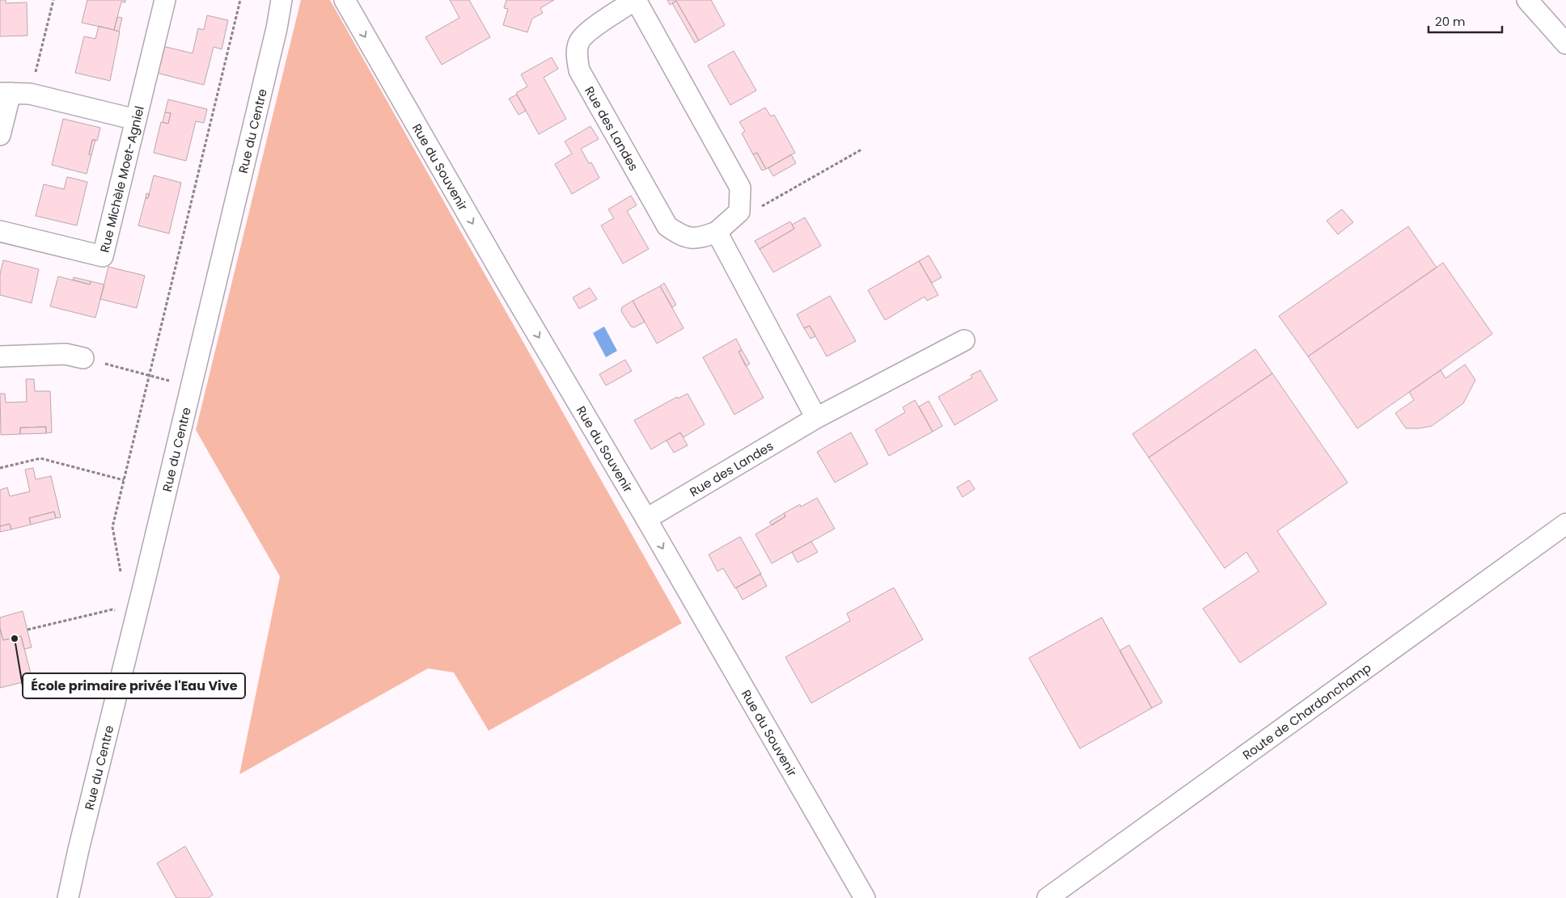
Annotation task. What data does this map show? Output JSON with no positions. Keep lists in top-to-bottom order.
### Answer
{
  "streets": {
    "street": [
      "Rue des Landes",
      "Rue du Centre",
      "Rue du Souvenir",
      "Rue Michèle Moet-Agniel",
      "Route de Chardonchamp"
    ]
  },
  "crossings": [
    ["Rue des Landes", "Rue du Souvenir"]
  ],
  "one_way": ["Rue du Souvenir"],
  "places": ["École primaire privée l'Eau Vive"],
  "scale_bar": "20 m"
}
